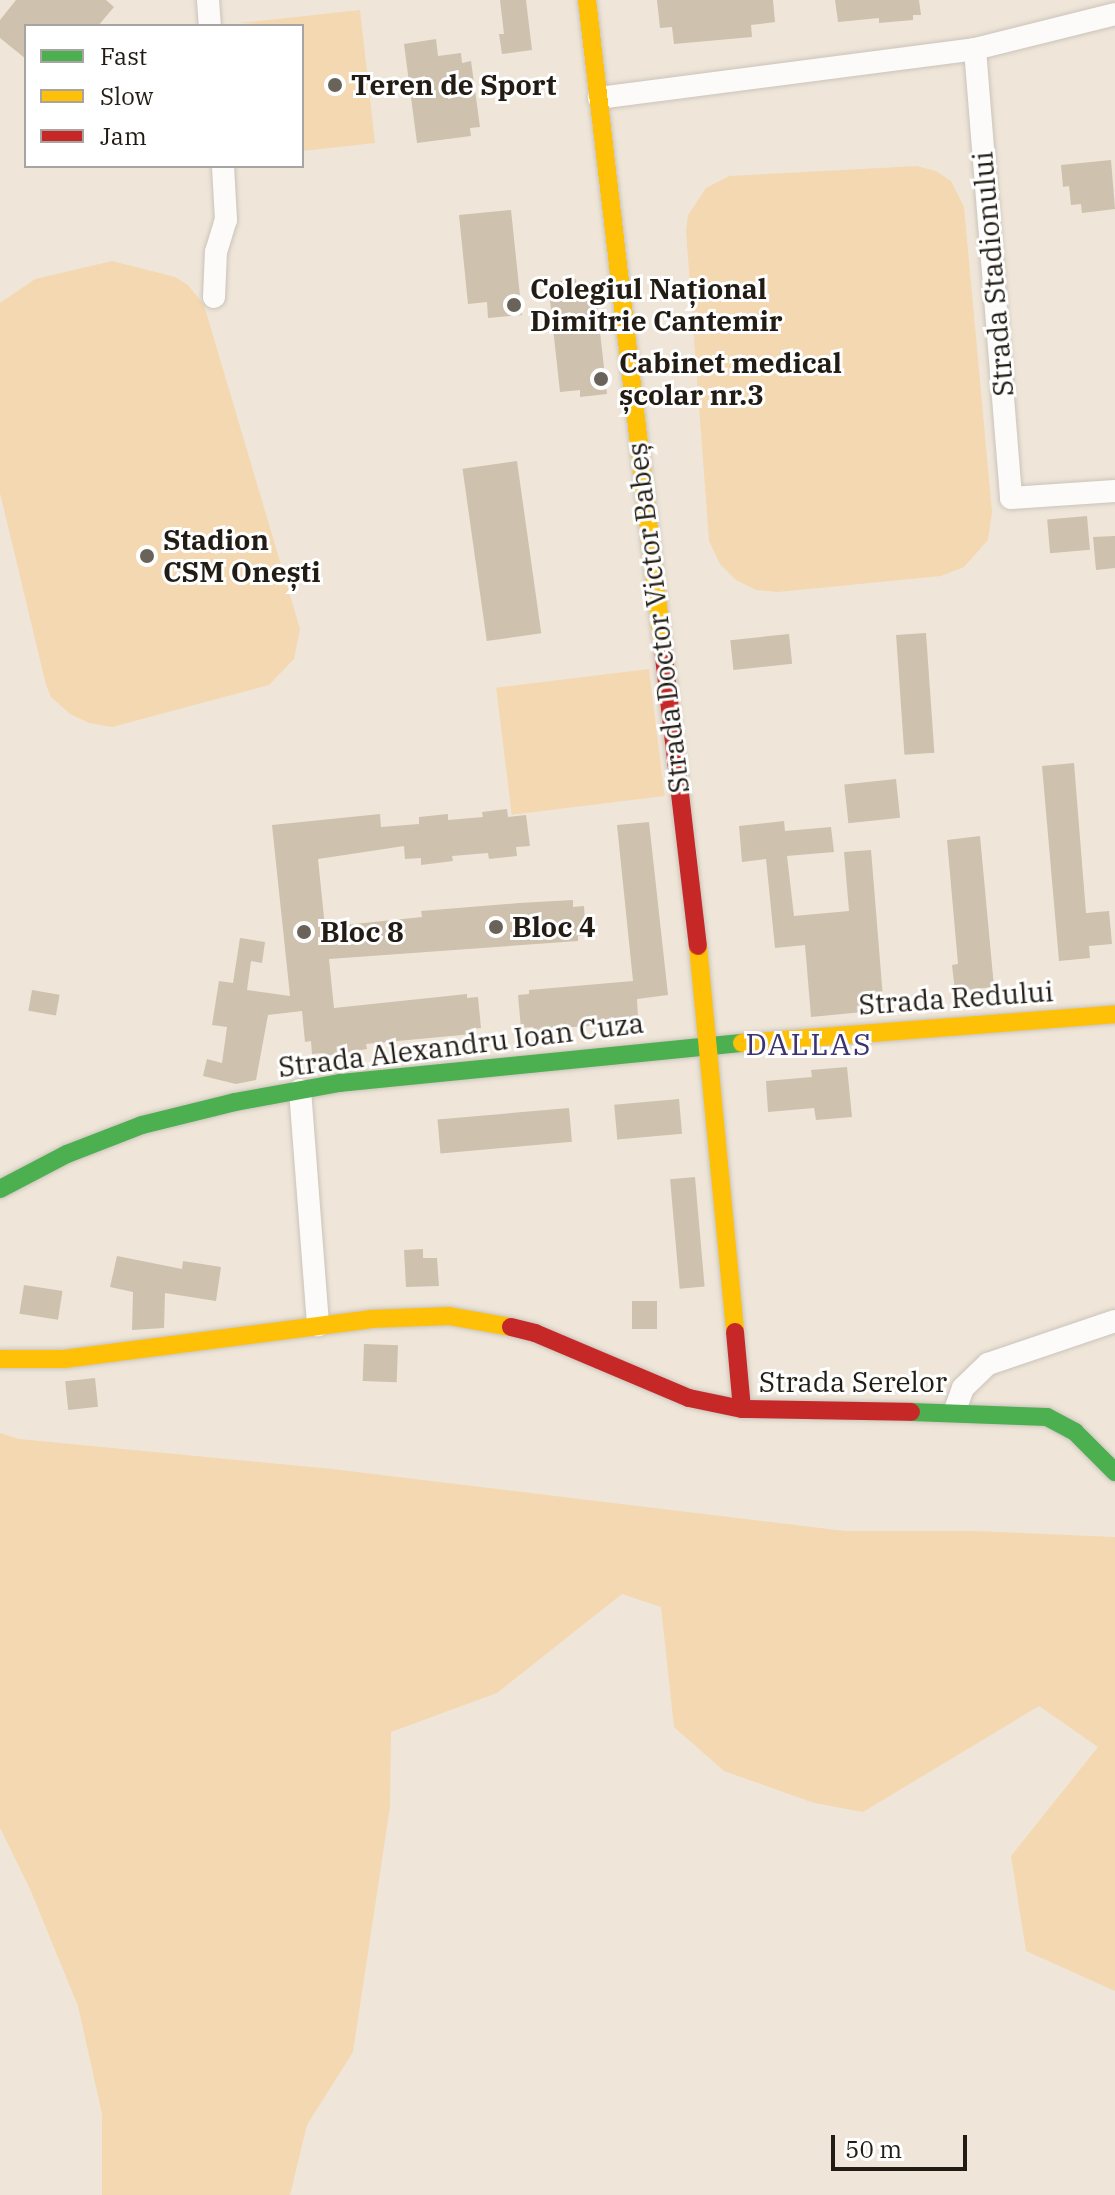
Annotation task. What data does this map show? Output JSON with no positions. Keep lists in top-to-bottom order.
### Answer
{
  "streets": {
    "street": [
      "Strada Stadionului",
      "Strada Doctor Victor Babeș",
      "Strada Redului",
      "Strada Alexandru Ioan Cuza",
      "Strada Serelor"
    ]
  },
  "crossings": [
    ["Strada Doctor Victor Babeș", "Strada Redului"],
    ["Strada Doctor Victor Babeș", "Strada Alexandru Ioan Cuza"],
    ["Strada Doctor Victor Babeș", "Strada Serelor"],
    ["Strada Redului", "Strada Alexandru Ioan Cuza"],
    ["Strada Redului", "Strada Serelor"],
    ["Strada Alexandru Ioan Cuza", "Strada Serelor"]
  ],
  "districts": ["DALLAS"],
  "places": [
    "Teren de Sport",
    "Colegiul Național Dimitrie Cantemir",
    "Cabinet medical școlar nr.3",
    "Stadion CSM Onești",
    "Bloc 4",
    "Bloc 8"
  ],
  "legend": ["Fast", "Slow", "Jam"],
  "scale_bar": "50 m"
}
